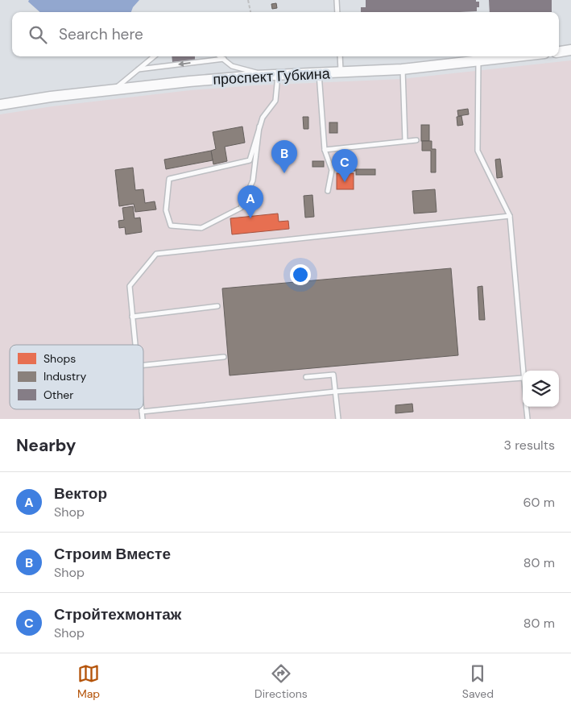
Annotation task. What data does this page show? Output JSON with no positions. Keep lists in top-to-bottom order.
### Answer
{
  "streets": {
    "street": ["проспект Губкина"]
  },
  "legend": ["Shops", "Industry", "Other"],
  "page": {
    "search": "Search here",
    "pins": ["B", "C", "A"],
    "heading": ["Nearby", "3 results"],
    "list": [
      {
        "mark": "A",
        "name": "Вектор",
        "note": "Shop",
        "value": "60 m"
      },
      {
        "mark": "B",
        "name": "Строим Вместе",
        "note": "Shop",
        "value": "80 m"
      },
      {
        "mark": "C",
        "name": "Стройтехмонтаж",
        "note": "Shop",
        "value": "80 m"
      }
    ],
    "nav": ["Map", "Directions", "Saved"]
  }
}
